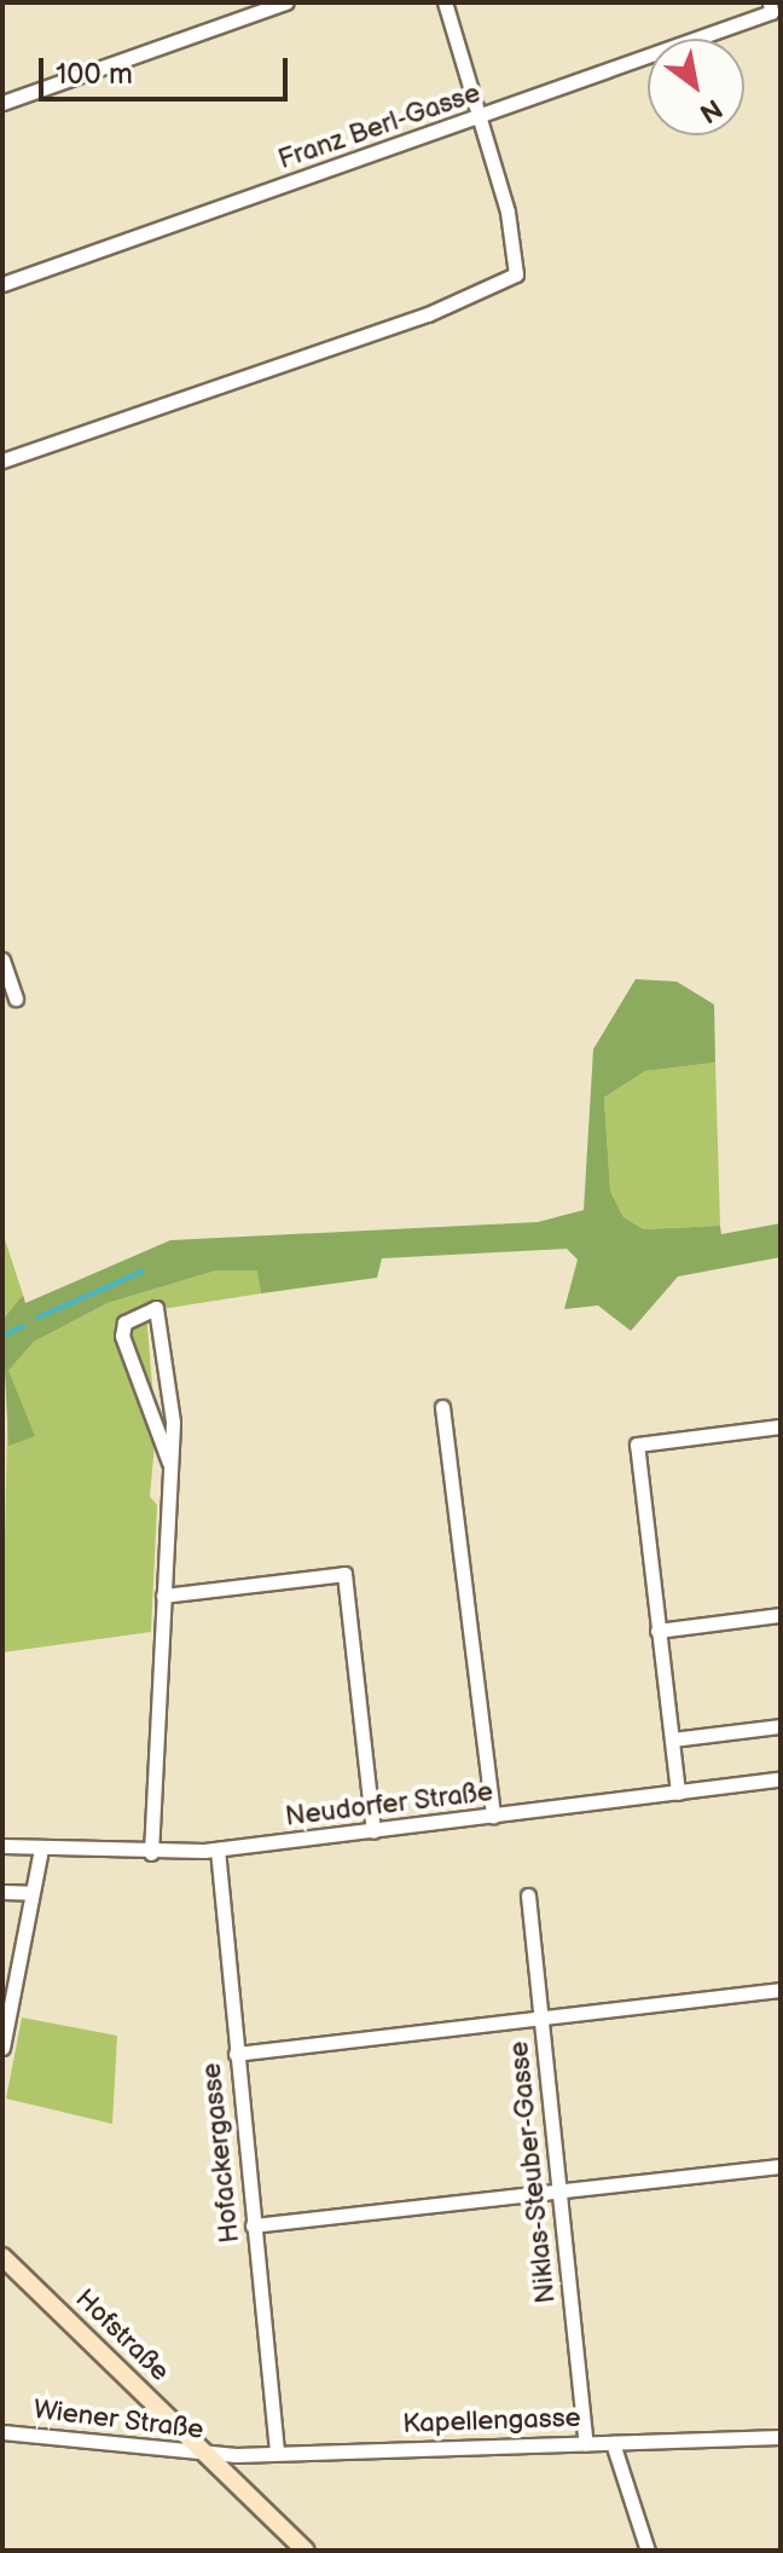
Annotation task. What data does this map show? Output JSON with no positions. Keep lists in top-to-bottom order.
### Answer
{
  "streets": {
    "main road": ["Hofstraße", "Wiener Straße"],
    "street": [
      "Franz Berl-Gasse",
      "Neudorfer Straße",
      "Hofackergasse",
      "Niklas-Steuber-Gasse",
      "Kapellengasse"
    ]
  },
  "crossings": [
    ["Neudorfer Straße", "Hofackergasse"],
    ["Hofackergasse", "Kapellengasse"],
    ["Niklas-Steuber-Gasse", "Kapellengasse"],
    ["Hofstraße", "Wiener Straße"],
    ["Hofstraße", "Kapellengasse"],
    ["Wiener Straße", "Kapellengasse"]
  ],
  "scale_bar": "100 m",
  "north": "bottom right"
}
